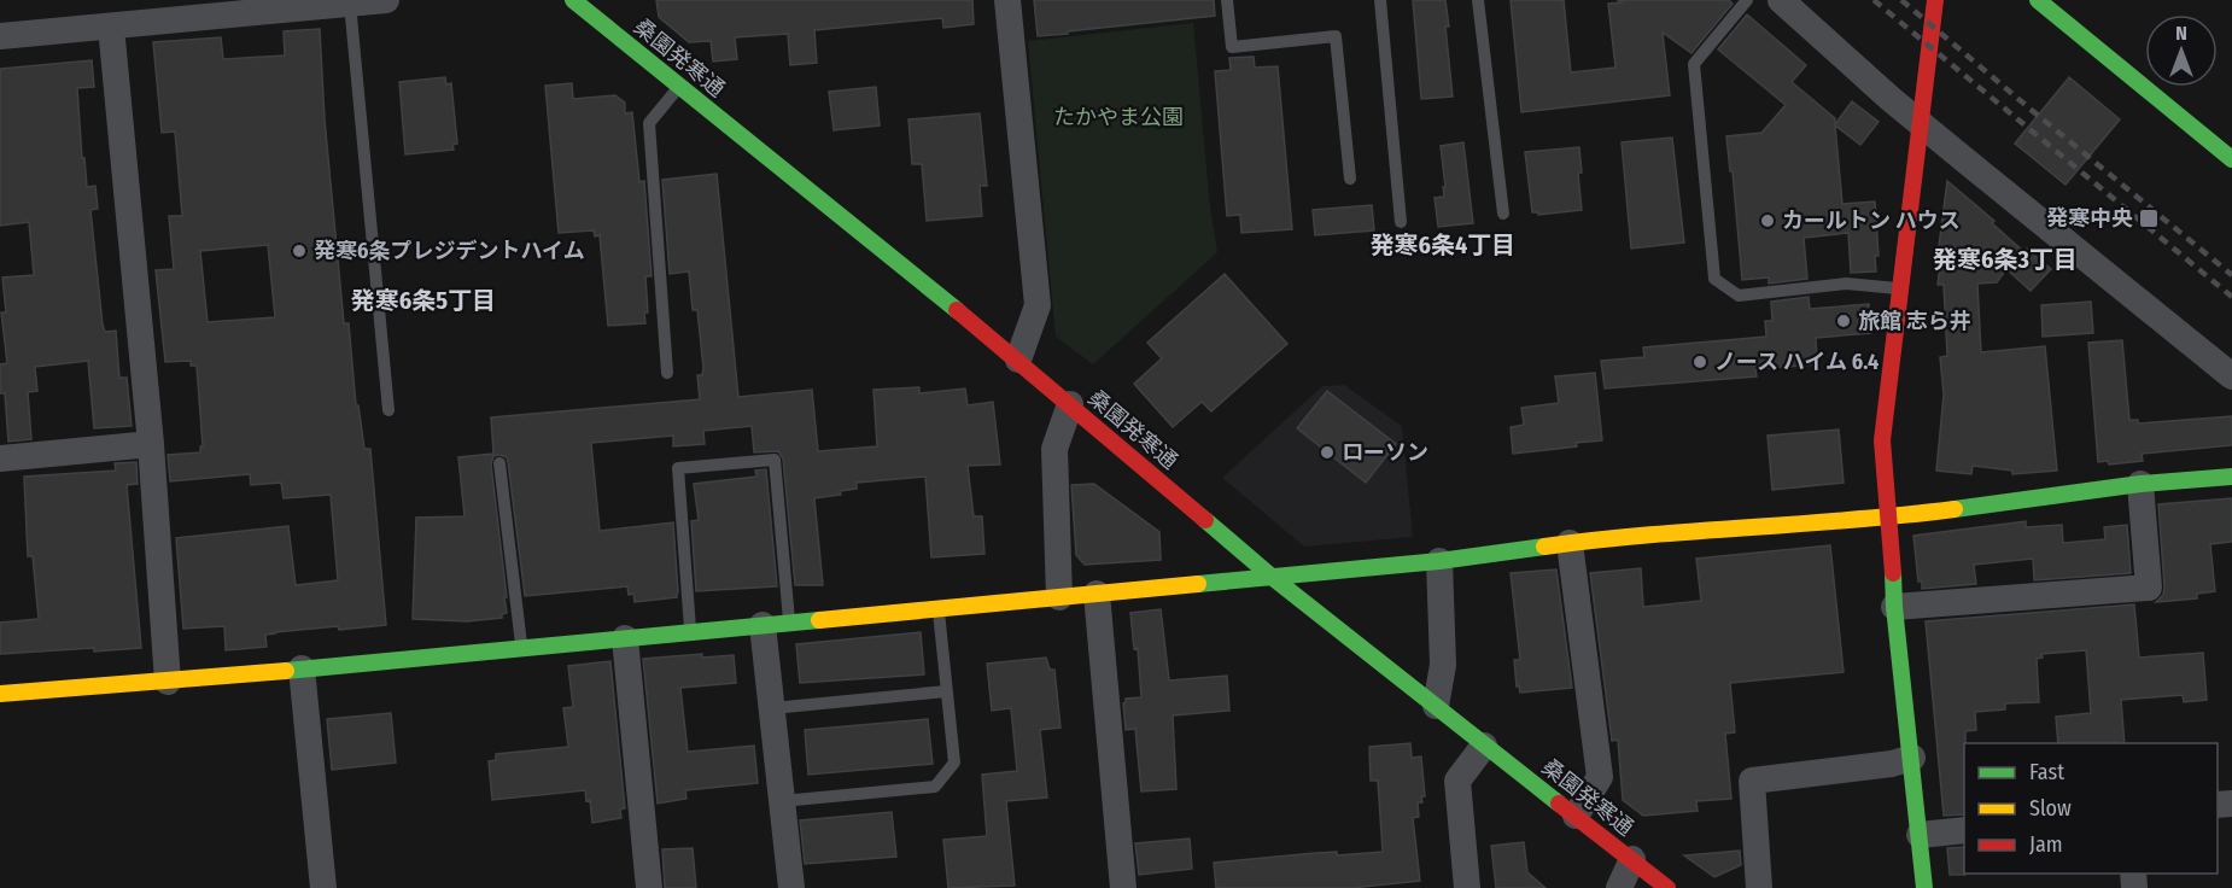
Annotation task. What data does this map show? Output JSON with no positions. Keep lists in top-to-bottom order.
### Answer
{
  "streets": {
    "street": ["桑園発寒通"]
  },
  "districts": ["発寒6条4丁目", "発寒6条3丁目", "発寒6条5丁目"],
  "parks": ["たかやま公園"],
  "places": {
    "transit": ["発寒中央"],
    "other": [
      "カールトン ハウス",
      "発寒6条プレジデントハイム",
      "旅館 志ら井",
      "ノース ハイム 6.4",
      "ローソン"
    ]
  },
  "legend": ["Fast", "Slow", "Jam"],
  "north": "top"
}
